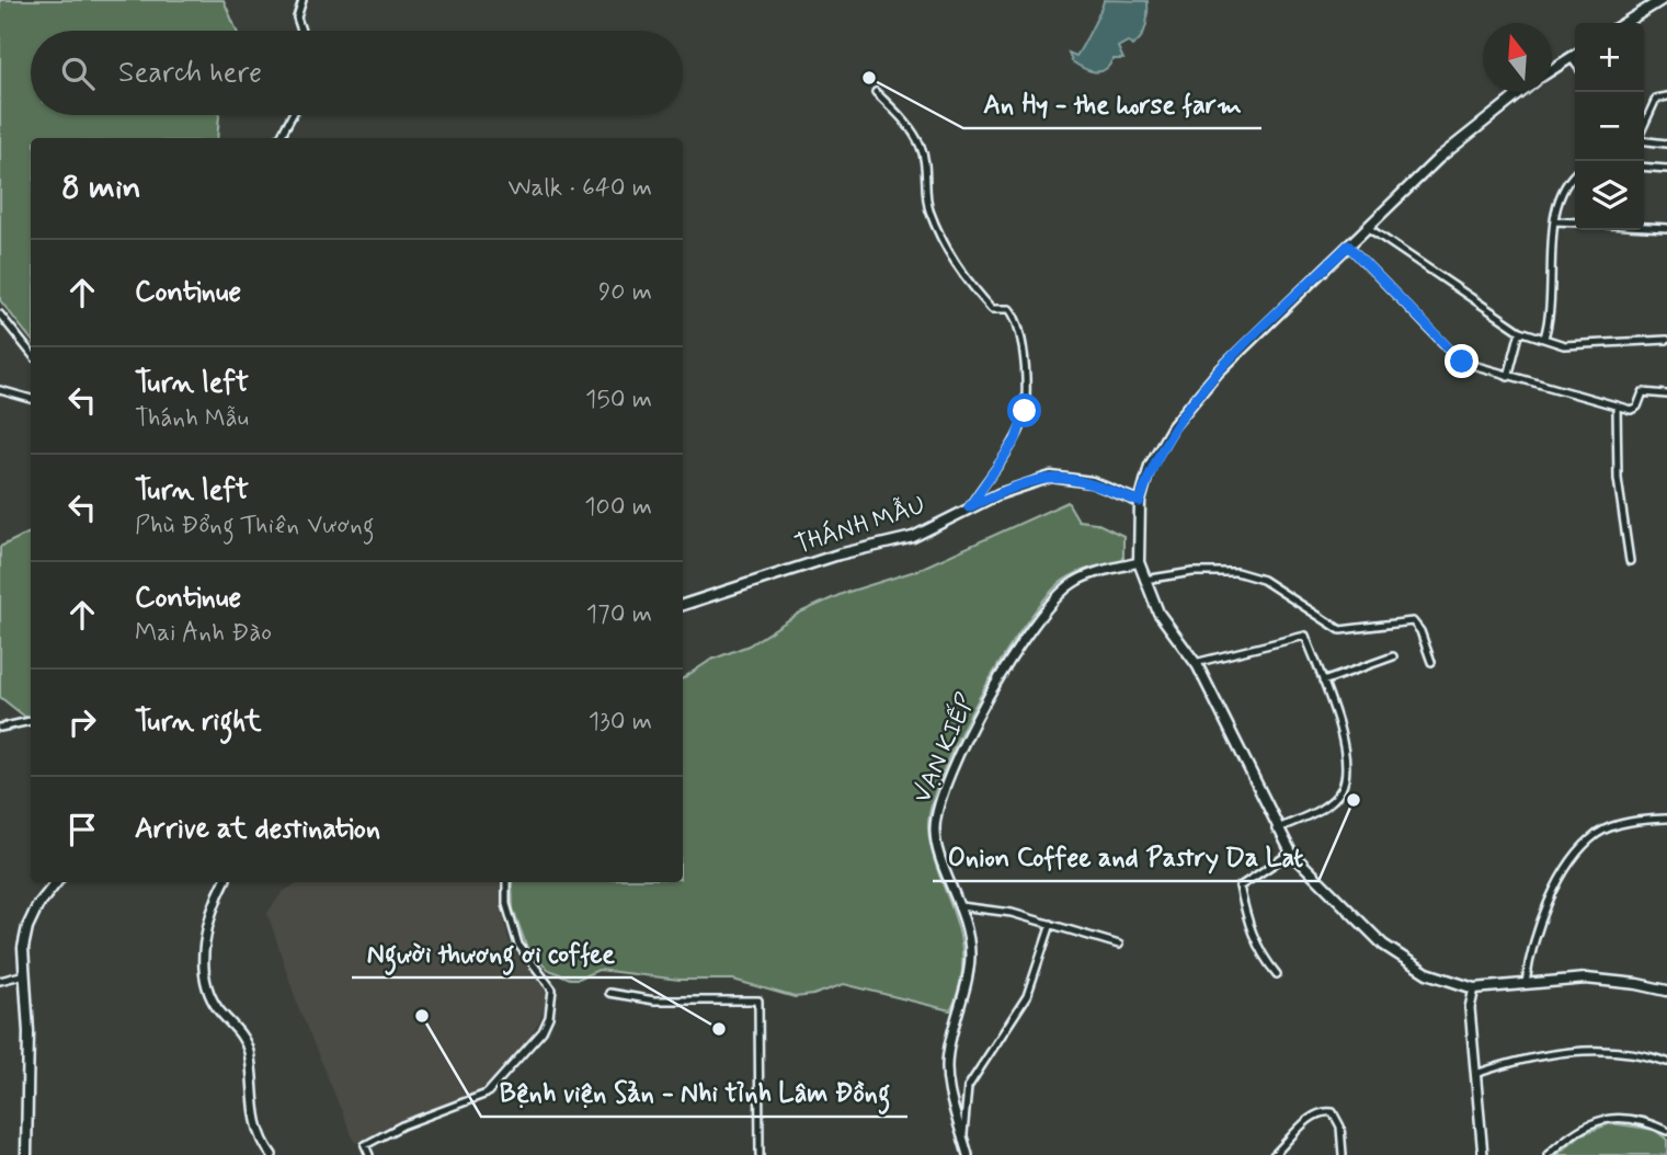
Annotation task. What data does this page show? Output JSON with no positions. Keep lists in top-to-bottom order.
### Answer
{
  "streets": {
    "main road": ["THÁNH MẪU"],
    "street": ["VẠN KIẾP"]
  },
  "places": [
    "An Hy - the horse farm",
    "Onion Coffee and Pastry Da Lat",
    "Bệnh viện Sản - Nhi tỉnh Lâm Đồng",
    "Người thương ơi coffee"
  ],
  "north": "top",
  "page": {
    "map_buttons": ["+", "−"],
    "search": "Search here",
    "heading": ["8 min", "Walk · 640 m"],
    "list": [
      ["Continue", "90 m"],
      ["Turn left", "Thánh Mẫu", "150 m"],
      ["Turn left", "Phù Đổng Thiên Vương", "100 m"],
      ["Continue", "Mai Anh Đào", "170 m"],
      ["Turn right", "130 m"],
      "Arrive at destination"
    ]
  }
}
